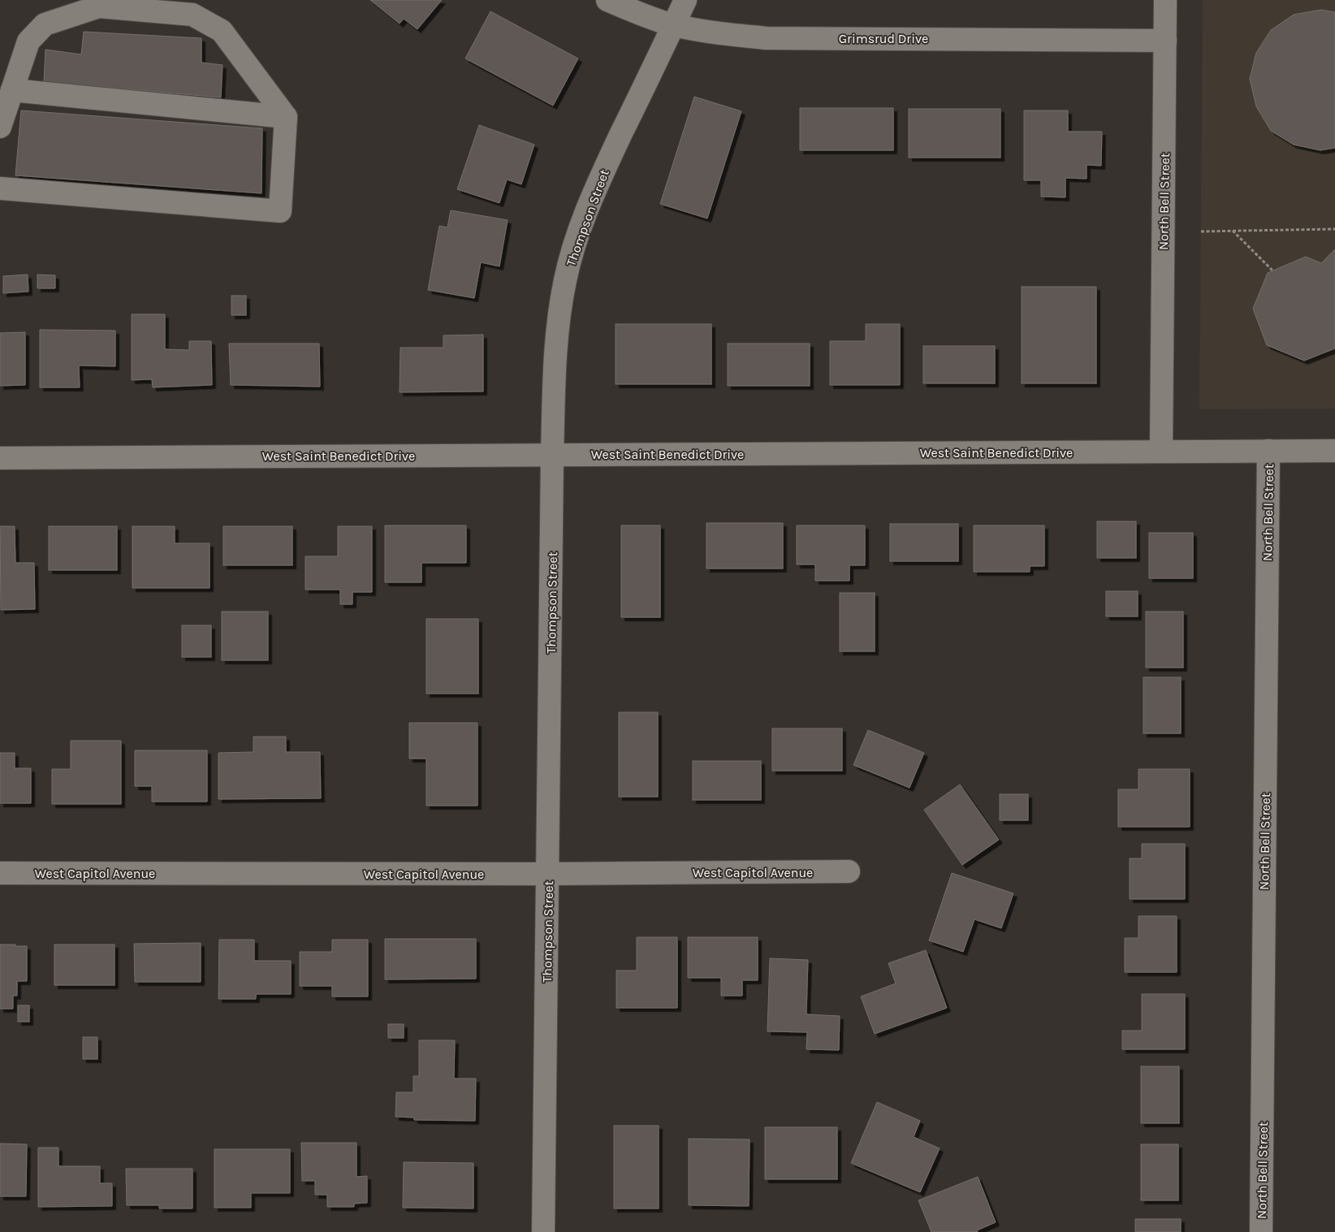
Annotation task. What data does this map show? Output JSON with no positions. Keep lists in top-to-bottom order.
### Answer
{
  "streets": {
    "street": [
      "Grimsrud Drive",
      "North Bell Street",
      "Thompson Street",
      "West Saint Benedict Drive",
      "West Capitol Avenue"
    ]
  },
  "crossings": [
    ["Grimsrud Drive", "North Bell Street"],
    ["Grimsrud Drive", "Thompson Street"],
    ["North Bell Street", "West Saint Benedict Drive"],
    ["Thompson Street", "West Saint Benedict Drive"],
    ["Thompson Street", "West Capitol Avenue"]
  ]
}
